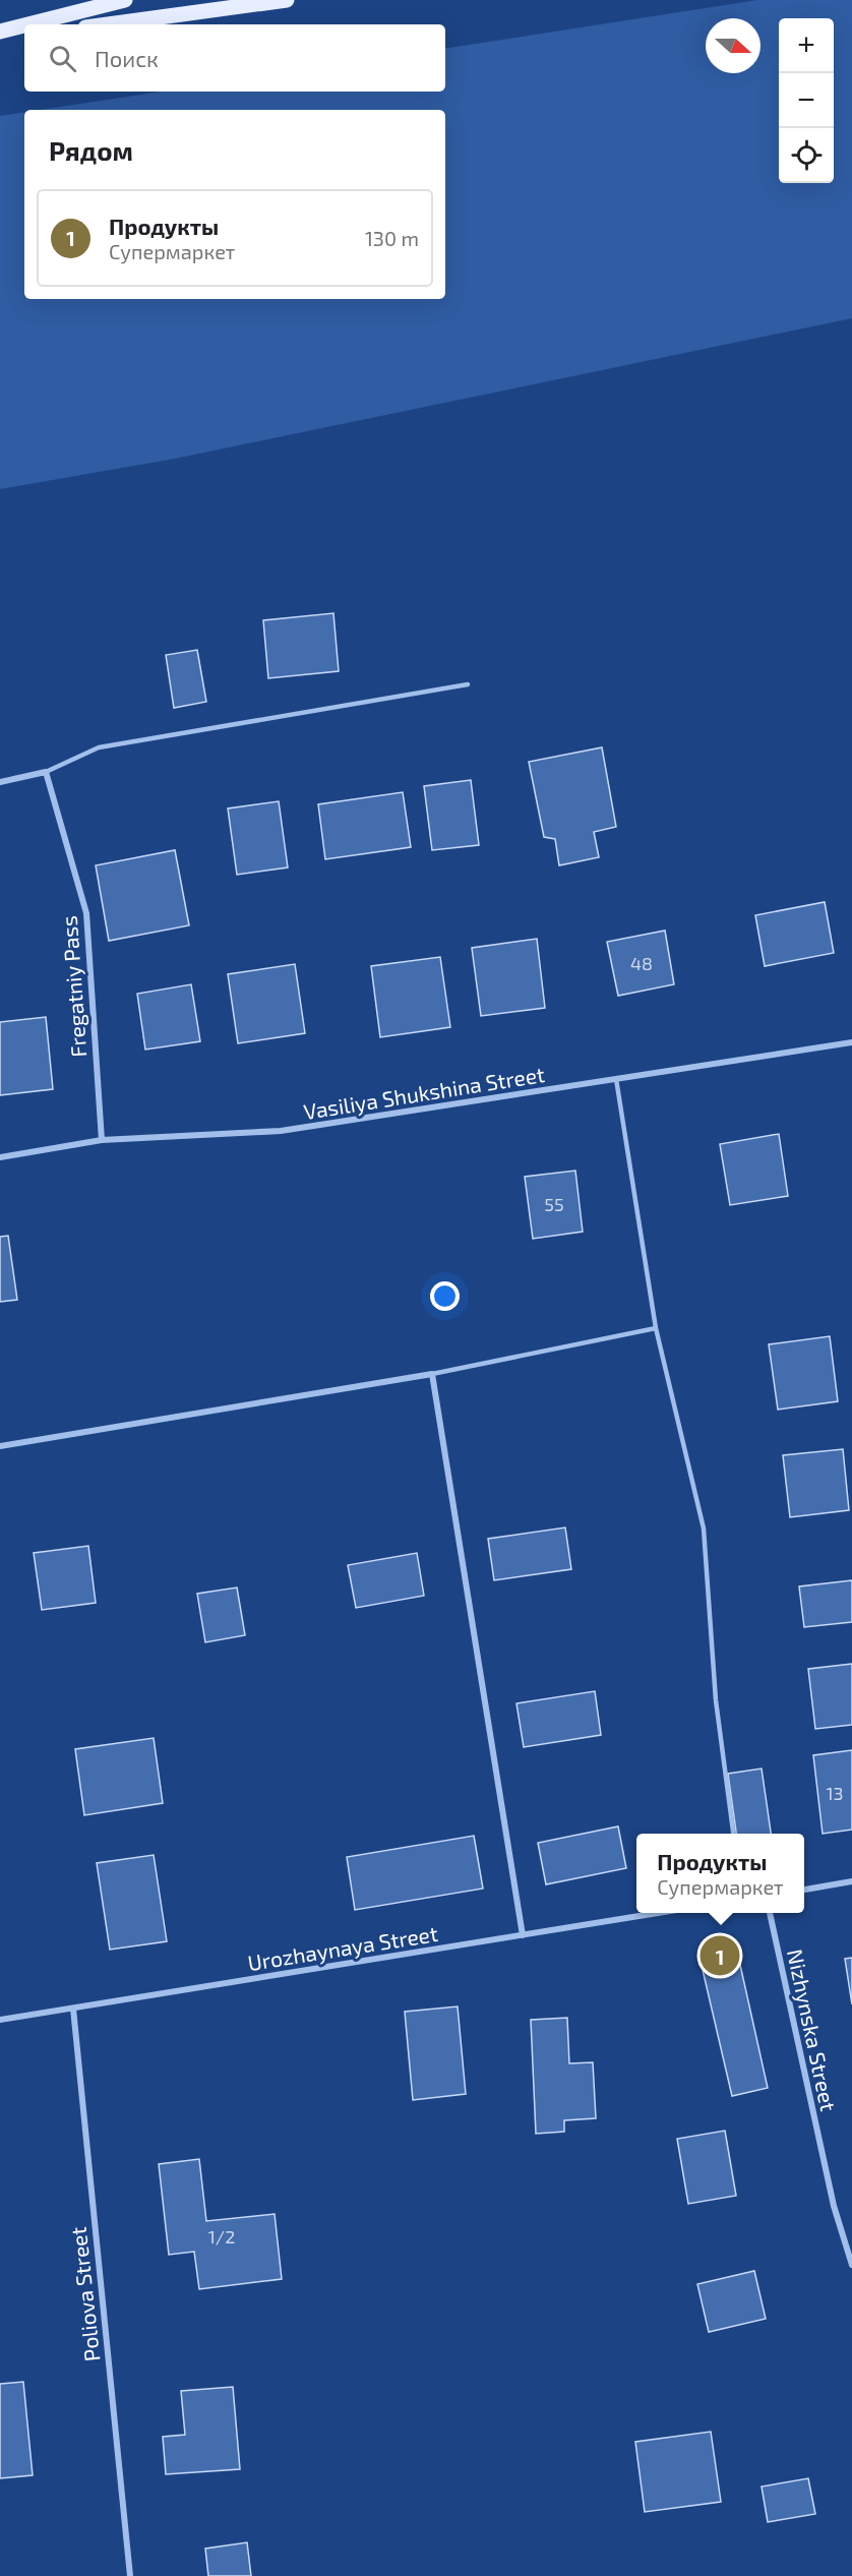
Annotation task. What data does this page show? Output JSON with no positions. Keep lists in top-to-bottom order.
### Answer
{
  "streets": {
    "street": [
      "Fregatniy Pass",
      "Vasiliya Shukshina Street",
      "Urozhaynaya Street",
      "Nizhynska Street",
      "Poliova Street"
    ]
  },
  "crossings": [
    ["Fregatniy Pass", "Vasiliya Shukshina Street"],
    ["Urozhaynaya Street", "Poliova Street"]
  ],
  "house_numbers": [
    "48",
    "55",
    "13",
    "1/2"
  ],
  "north": "right",
  "page": {
    "map_buttons": ["+", "−"],
    "search": "Поиск",
    "heading": "Рядом",
    "list": [
      {
        "mark": "1",
        "name": "Продукты",
        "note": "Супермаркет",
        "value": "130 m"
      }
    ],
    "popup": ["Продукты", "Супермаркет"],
    "pins": "1"
  }
}
